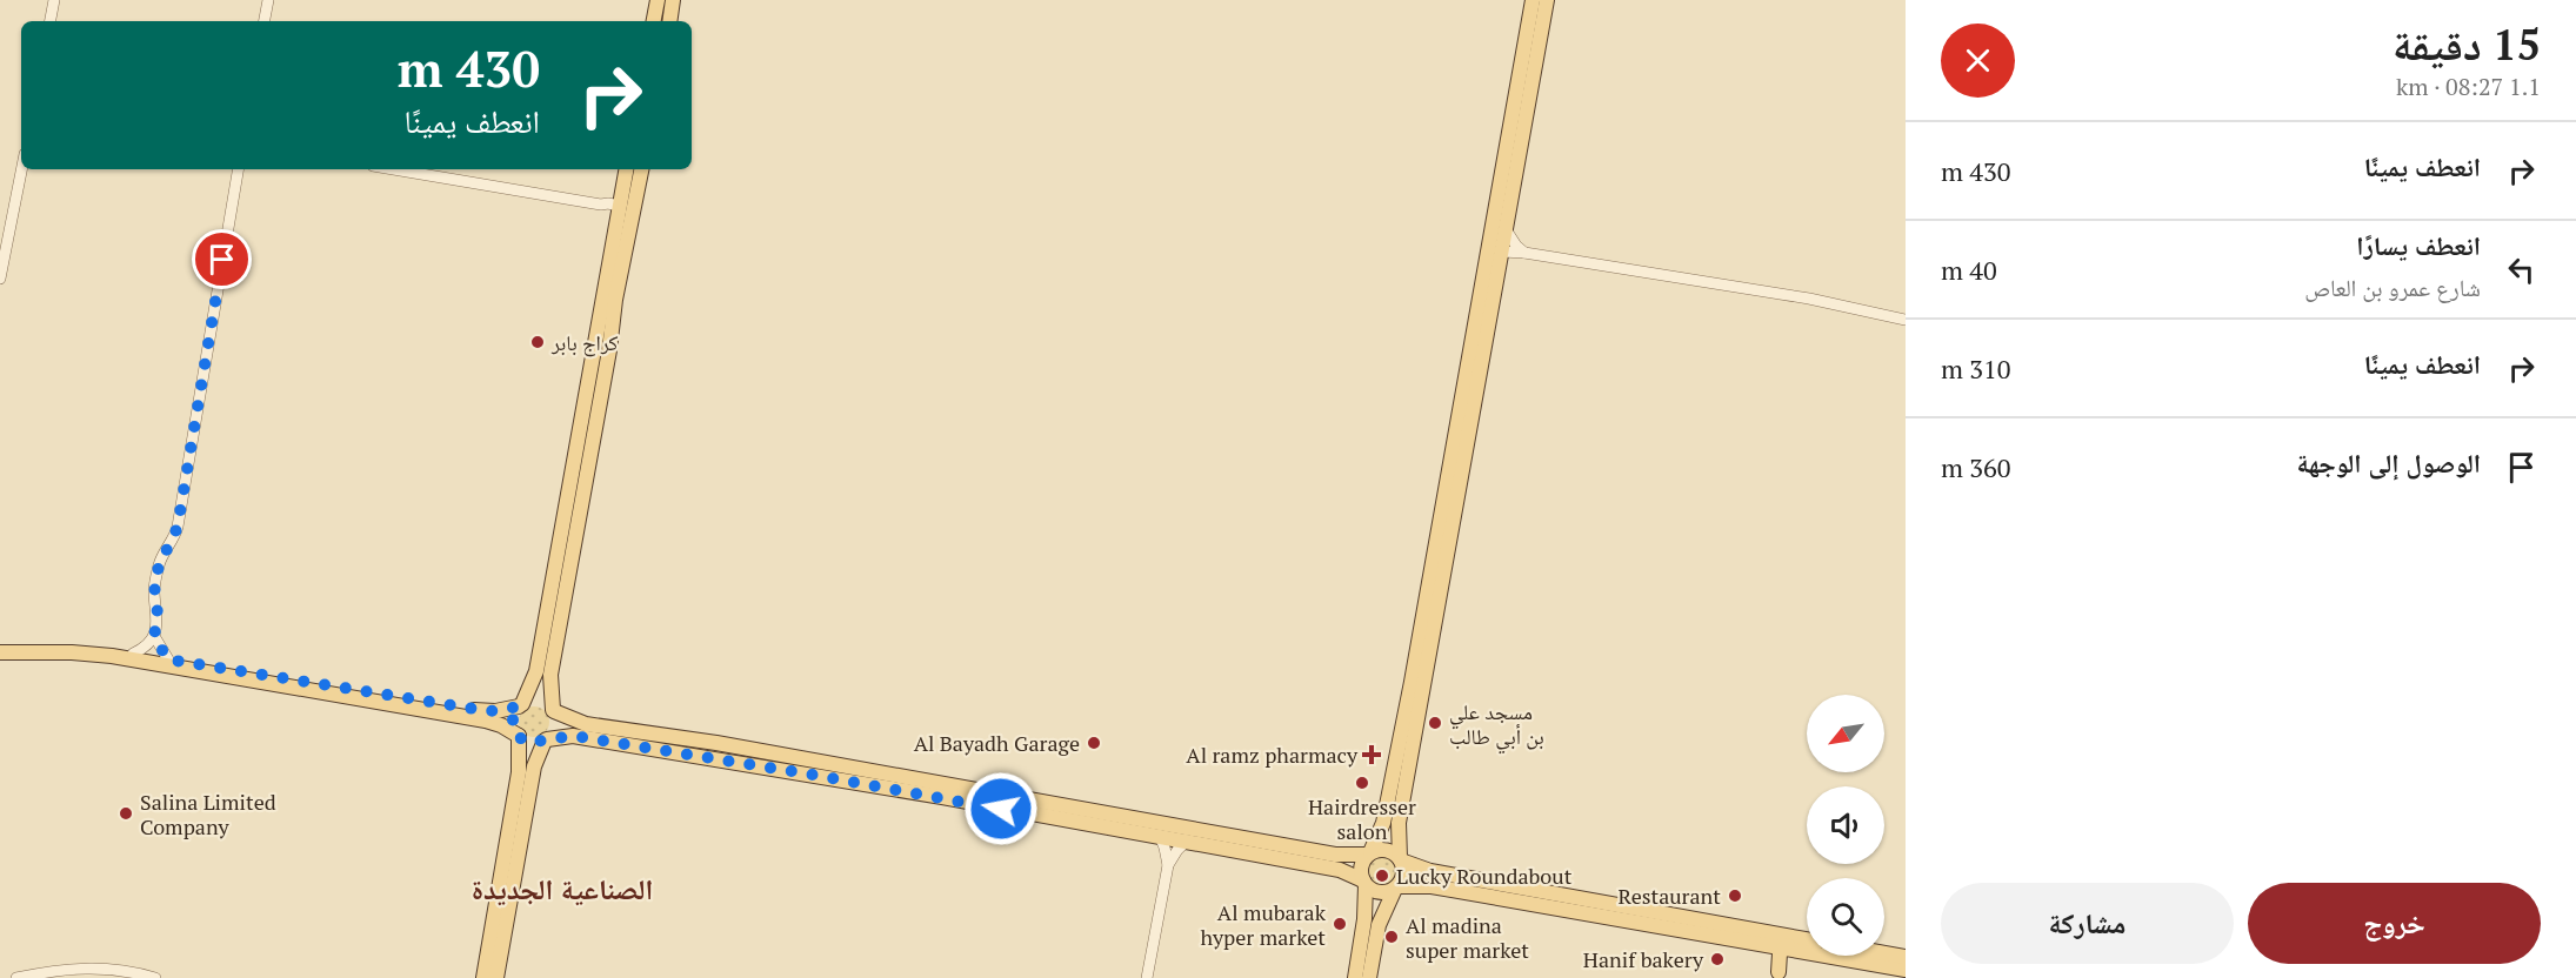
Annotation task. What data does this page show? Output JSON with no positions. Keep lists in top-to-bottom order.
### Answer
{
  "districts": ["الصناعية الجديدة"],
  "places": {
    "other": [
      "كراج بابر",
      "مسجد علي بن أبي طالب",
      "Al Bayadh Garage",
      "Hairdresser salon",
      "Salina Limited Company",
      "Lucky Roundabout",
      "Restaurant",
      "Al mubarak hyper market",
      "Al madina super market",
      "Hanif bakery"
    ],
    "health": ["Al ramz pharmacy"]
  },
  "north": "bottom left",
  "page": {
    "heading": ["15 دقيقة", "1.1 km · 08:27"],
    "turn": ["430 m", "انعطف يمينًا"],
    "list": [
      {
        "name": "انعطف يمينًا",
        "value": "430 m"
      },
      {
        "name": "انعطف يسارًا",
        "note": "شارع عمرو بن العاص",
        "value": "40 m"
      },
      {
        "name": "انعطف يمينًا",
        "value": "310 m"
      },
      {
        "name": "الوصول إلى الوجهة",
        "value": "360 m"
      }
    ],
    "buttons": ["خروج", "مشاركة"]
  }
}
